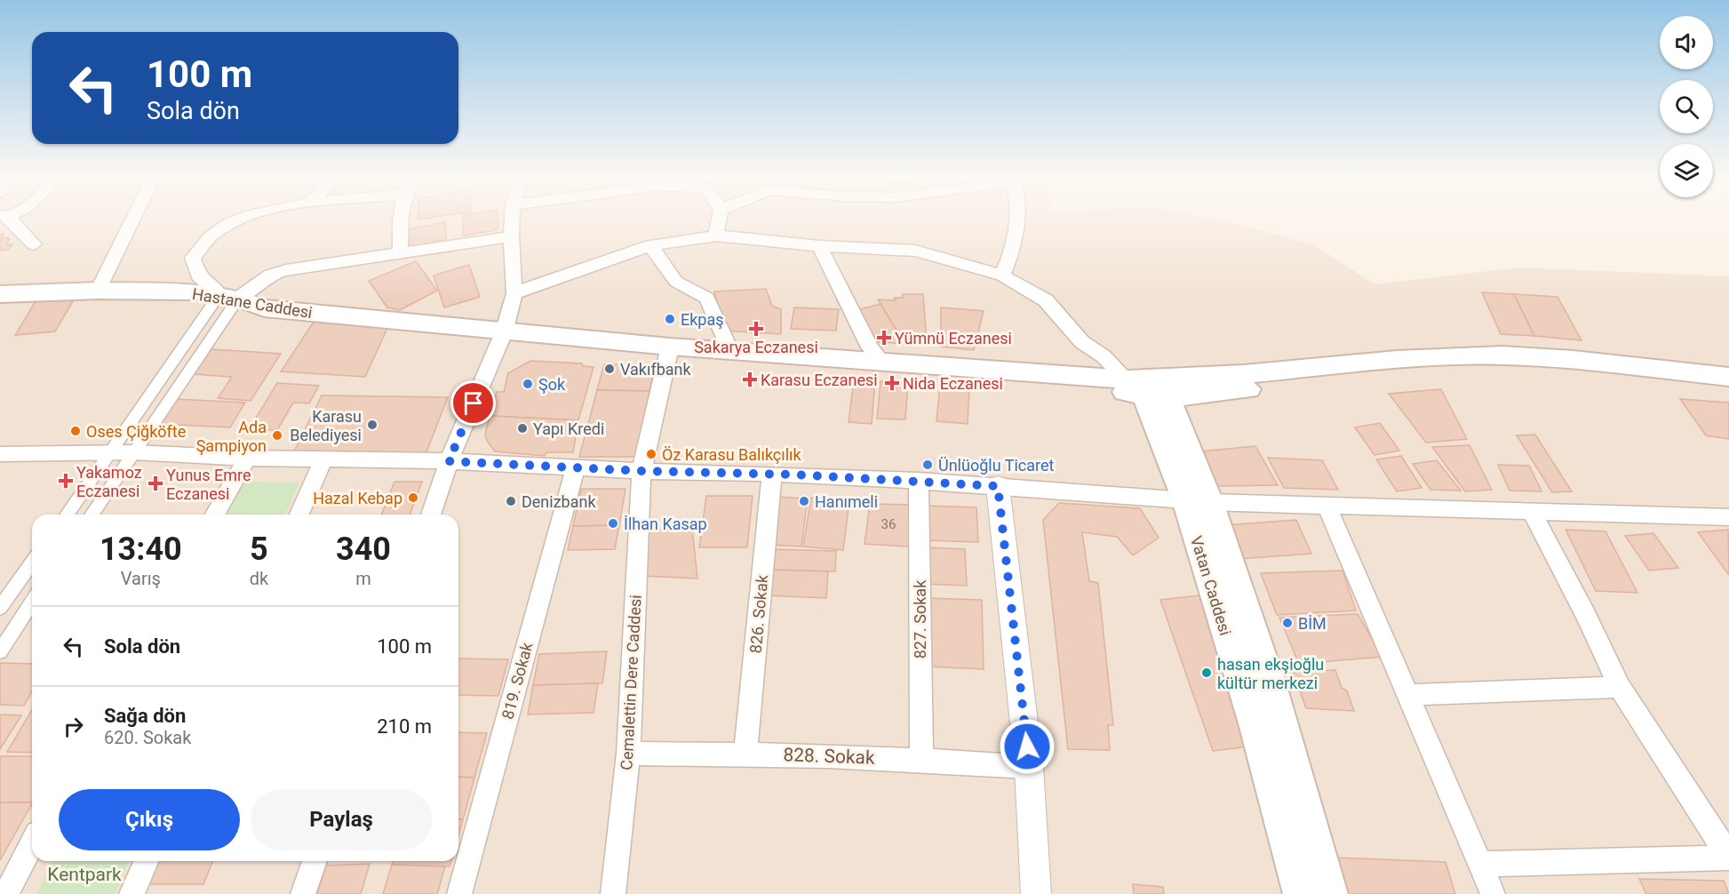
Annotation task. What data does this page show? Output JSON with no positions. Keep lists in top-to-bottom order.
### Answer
{
  "streets": {
    "main road": ["Hastane Caddesi", "Vatan Caddesi"],
    "street": [
      "826. Sokak",
      "827. Sokak",
      "819. Sokak",
      "Cemalettin Dere Caddesi",
      "828. Sokak"
    ]
  },
  "crossings": [
    ["Hastane Caddesi", "Cemalettin Dere Caddesi"],
    ["826. Sokak", "828. Sokak"],
    ["827. Sokak", "828. Sokak"],
    ["Cemalettin Dere Caddesi", "828. Sokak"]
  ],
  "parks": ["Kentpark"],
  "places": {
    "other": [
      "Ekpaş",
      "Vakıfbank",
      "Şok",
      "Karasu Belediyesi",
      "Yapı Kredi",
      "Oses Çiğköfte",
      "Ada Şampiyon",
      "Öz Karasu Balıkçılık",
      "Ünlüoğlu Ticaret",
      "Hazal Kebap",
      "Denizbank",
      "Hanımeli",
      "İlhan Kasap",
      "BİM",
      "hasan ekşioğlu kültür merkezi"
    ],
    "health": [
      "Sakarya Eczanesi",
      "Yümnü Eczanesi",
      "Karasu Eczanesi",
      "Nida Eczanesi",
      "Yakamoz Eczanesi",
      "Yunus Emre Eczanesi"
    ]
  },
  "house_numbers": ["36"],
  "page": {
    "turn": ["100 m", "Sola dön"],
    "eta": [
      "13:40",
      "Varış",
      "5",
      "dk",
      "340",
      "m"
    ],
    "list": [
      {
        "name": "Sola dön",
        "value": "100 m"
      },
      {
        "name": "Sağa dön",
        "note": "620. Sokak",
        "value": "210 m"
      }
    ],
    "buttons": ["Çıkış", "Paylaş"]
  }
}
